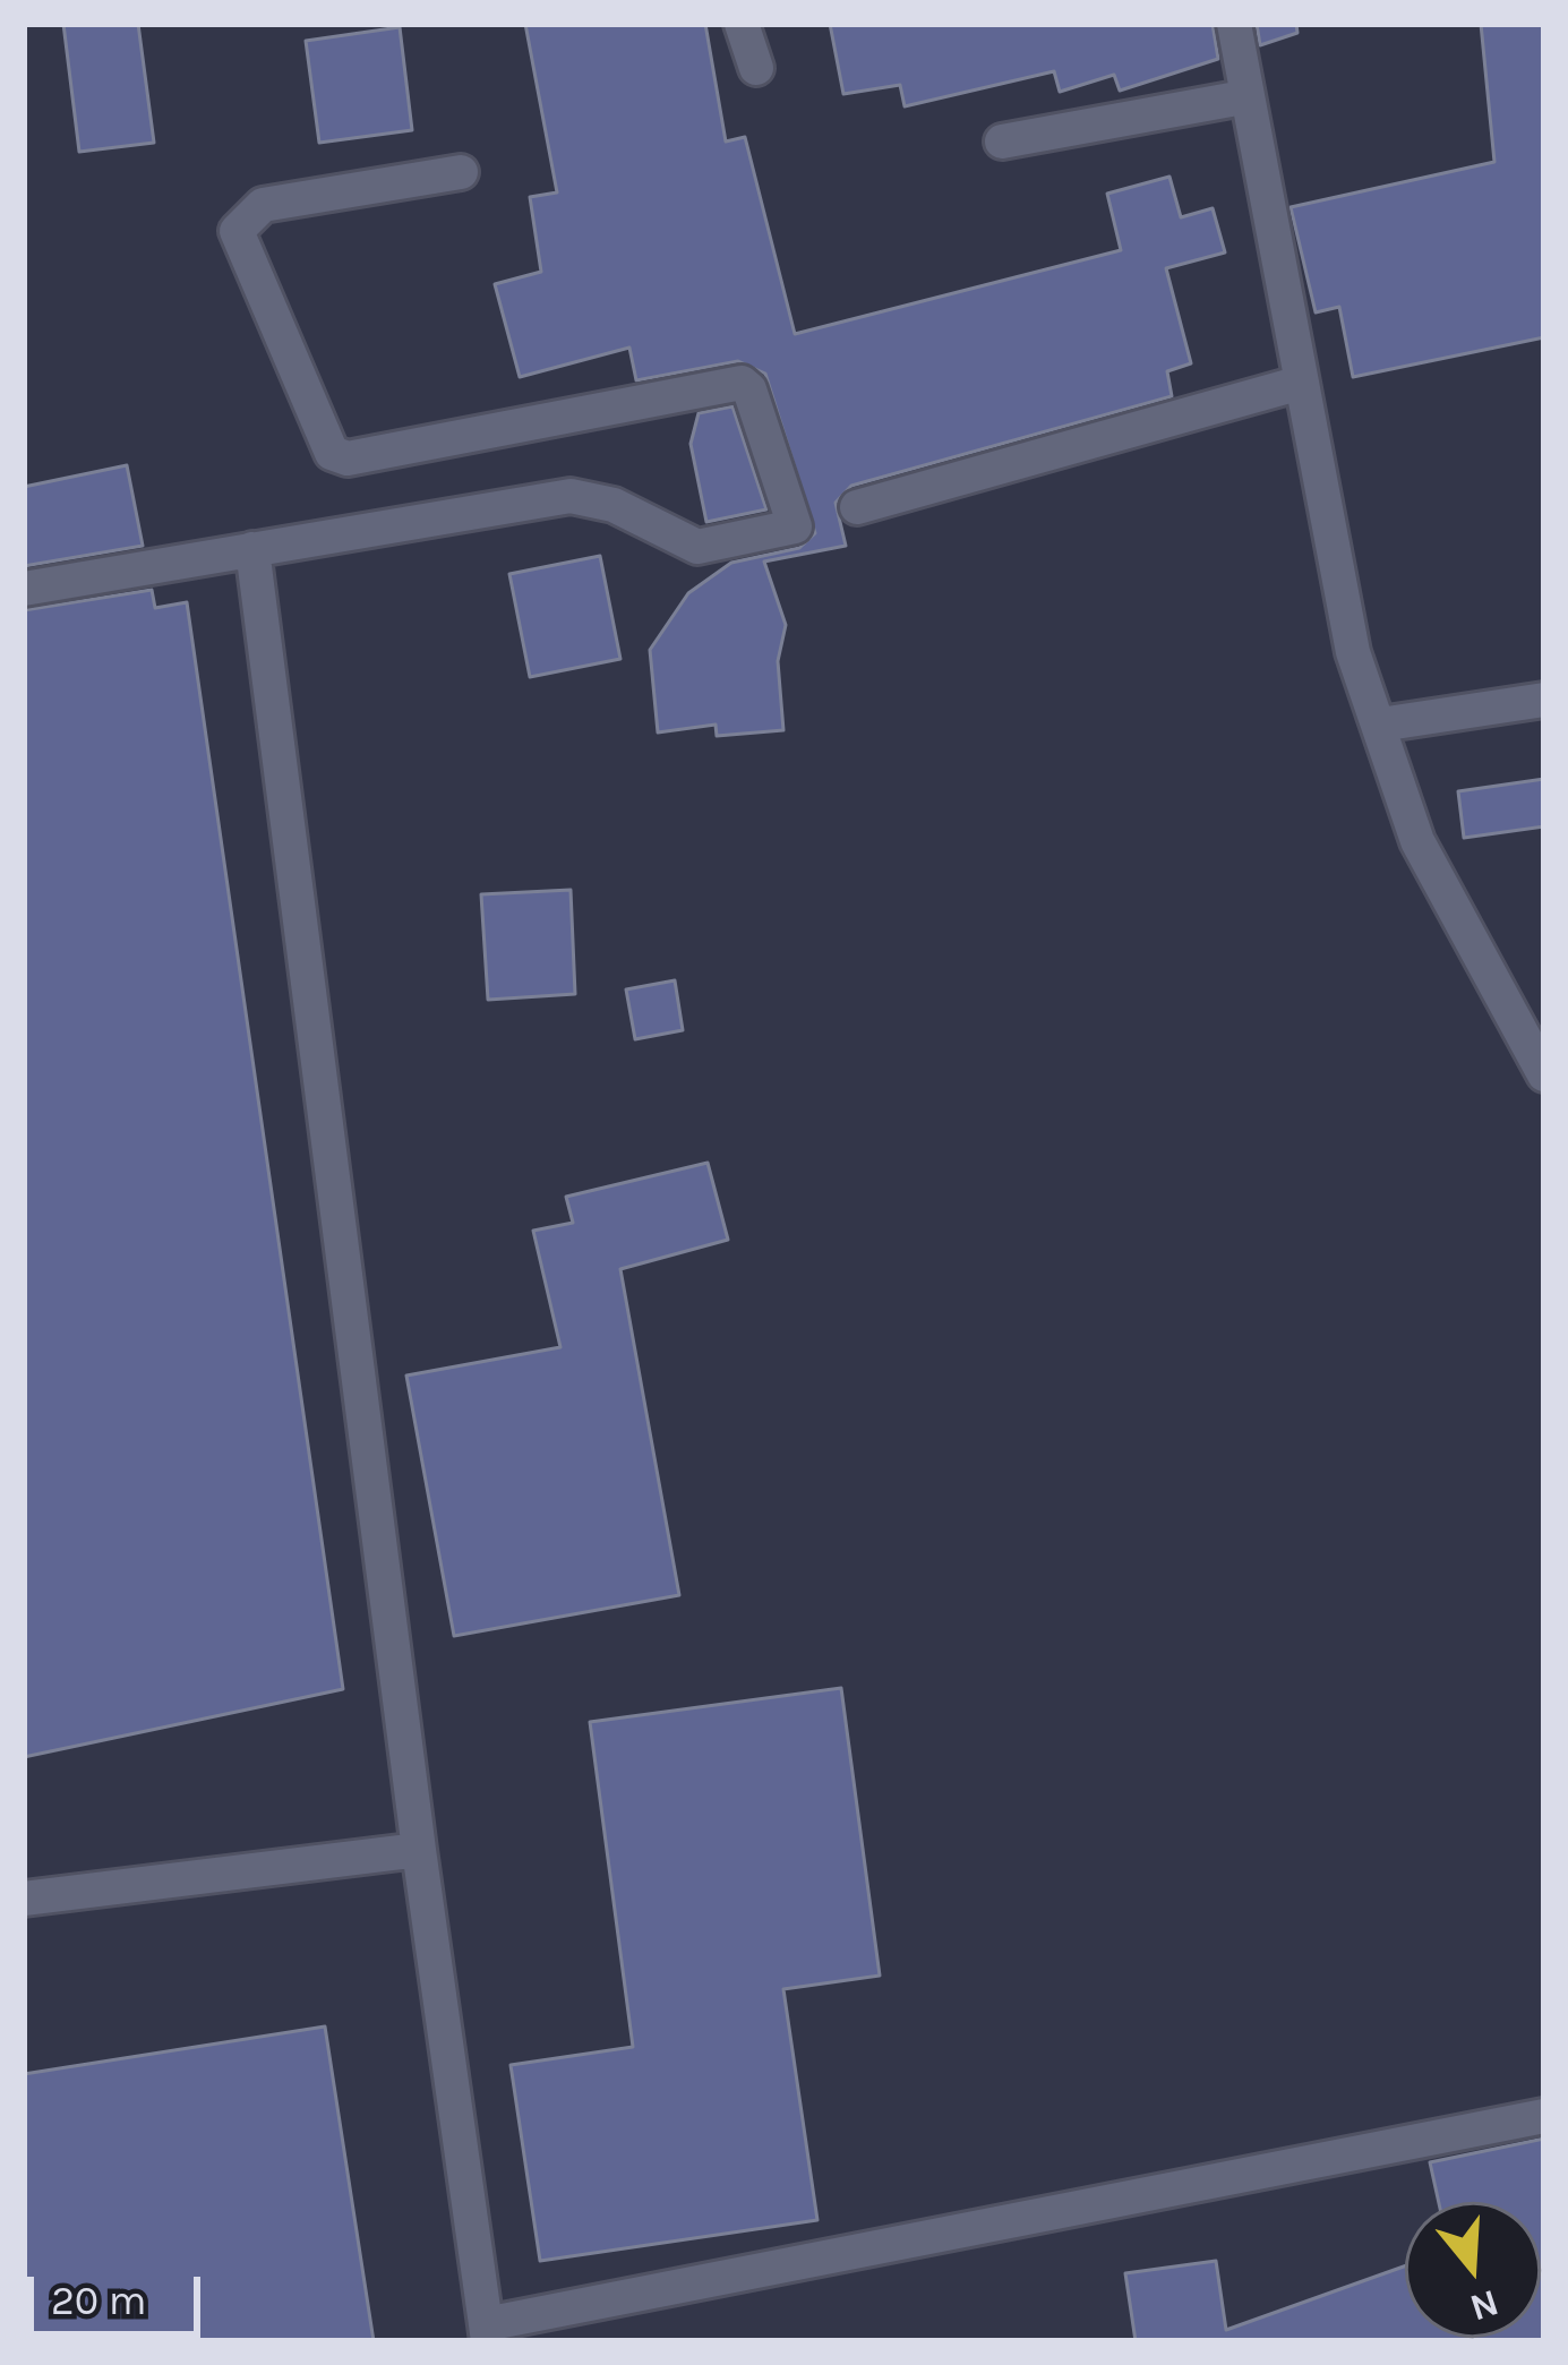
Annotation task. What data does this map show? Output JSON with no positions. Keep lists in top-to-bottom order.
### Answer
{
  "scale_bar": "20 m",
  "north": "bottom"
}
